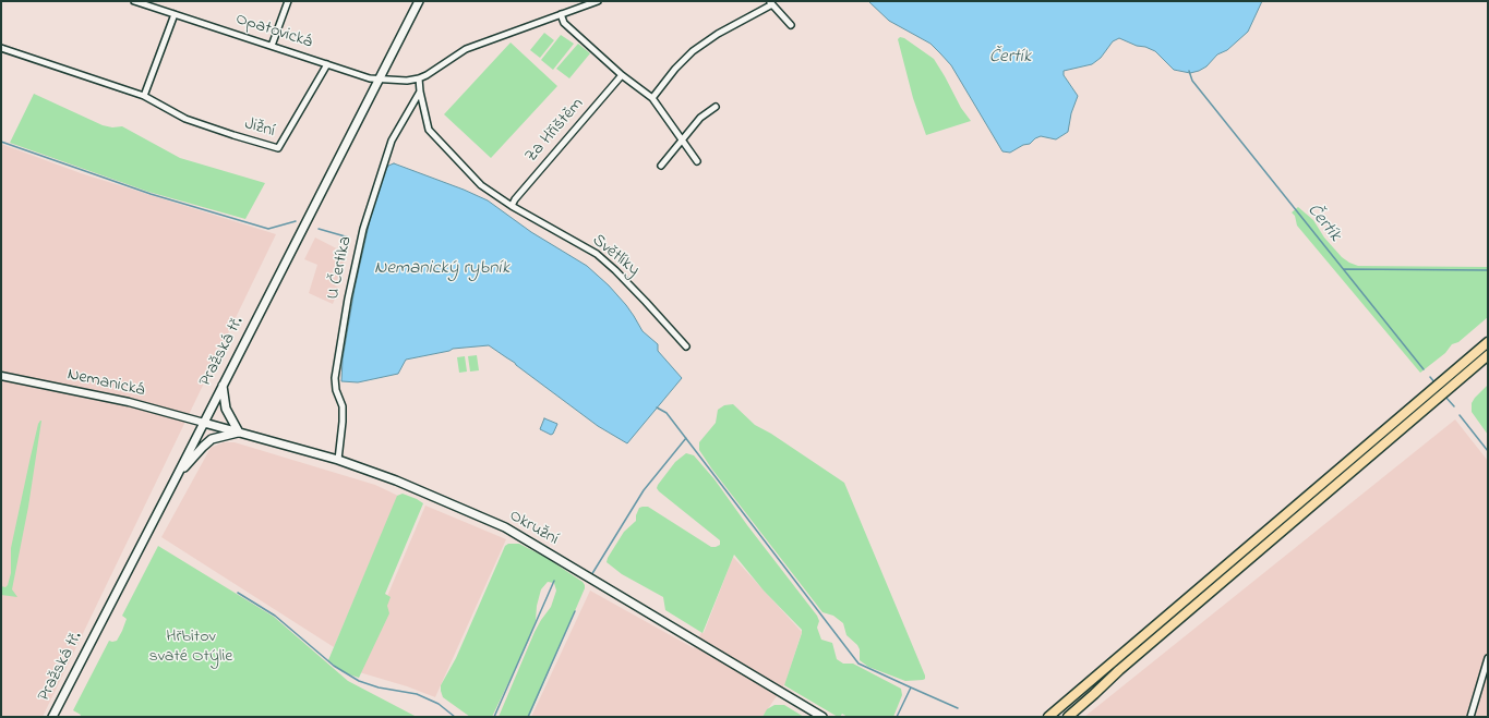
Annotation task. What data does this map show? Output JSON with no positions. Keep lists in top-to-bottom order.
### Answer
{
  "streets": {
    "main road": ["Pražská tř.", "Okružní"],
    "street": [
      "Opatovická",
      "Jižní",
      "Za Hřištěm",
      "Světlíky",
      "U Čertíka",
      "Nemanická"
    ]
  },
  "crossings": [
    ["Opatovická", "Jižní"],
    ["Opatovická", "Pražská tř."],
    ["Za Hřištěm", "Světlíky"],
    ["U Čertíka", "Okružní"],
    ["Pražská tř.", "Nemanická"],
    ["Pražská tř.", "Okružní"],
    ["Nemanická", "Okružní"]
  ],
  "water": ["Čertík", "Nemanický rybník"],
  "parks": ["Hřbitov svaté Otýlie"]
}
